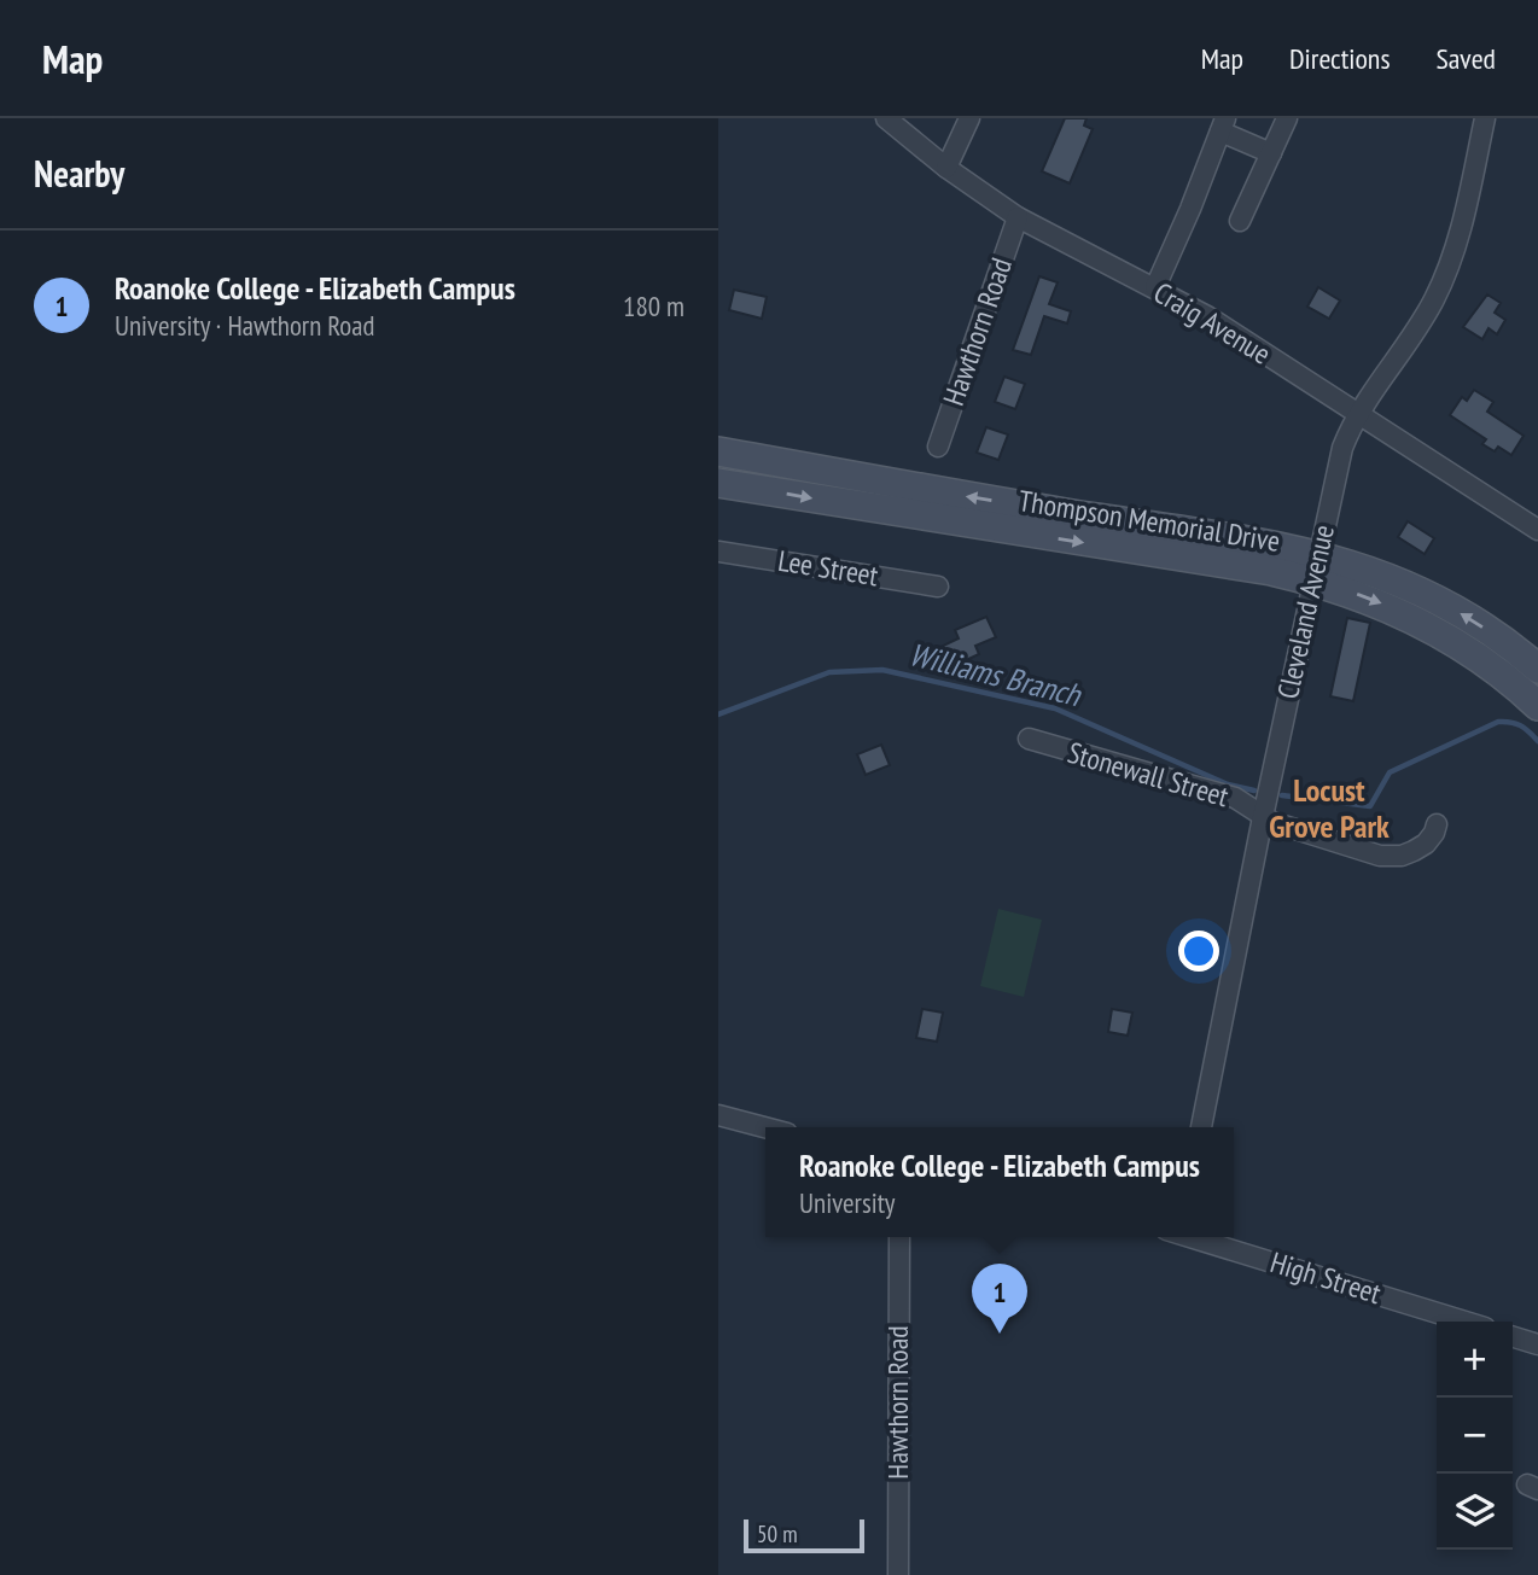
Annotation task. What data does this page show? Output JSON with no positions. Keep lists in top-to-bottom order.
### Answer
{
  "streets": {
    "main road": ["Thompson Memorial Drive"],
    "street": [
      "Craig Avenue",
      "Hawthorn Road",
      "Lee Street",
      "Cleveland Avenue",
      "Stonewall Street",
      "High Street"
    ]
  },
  "crossings": [
    ["Craig Avenue", "Hawthorn Road"],
    ["Craig Avenue", "Cleveland Avenue"],
    ["Thompson Memorial Drive", "Cleveland Avenue"],
    ["Cleveland Avenue", "Stonewall Street"]
  ],
  "districts": ["Locust Grove Park"],
  "water": ["Williams Branch"],
  "scale_bar": "50 m",
  "page": {
    "header": "Map",
    "nav": ["Map", "Directions", "Saved"],
    "heading": "Nearby",
    "list": [
      {
        "mark": "1",
        "name": "Roanoke College - Elizabeth Campus",
        "note": "University · Hawthorn Road",
        "value": "180 m"
      }
    ],
    "popup": ["Roanoke College - Elizabeth Campus", "University"],
    "pins": "1",
    "map_buttons": ["+", "−"],
    "scale": "50 m"
  }
}
